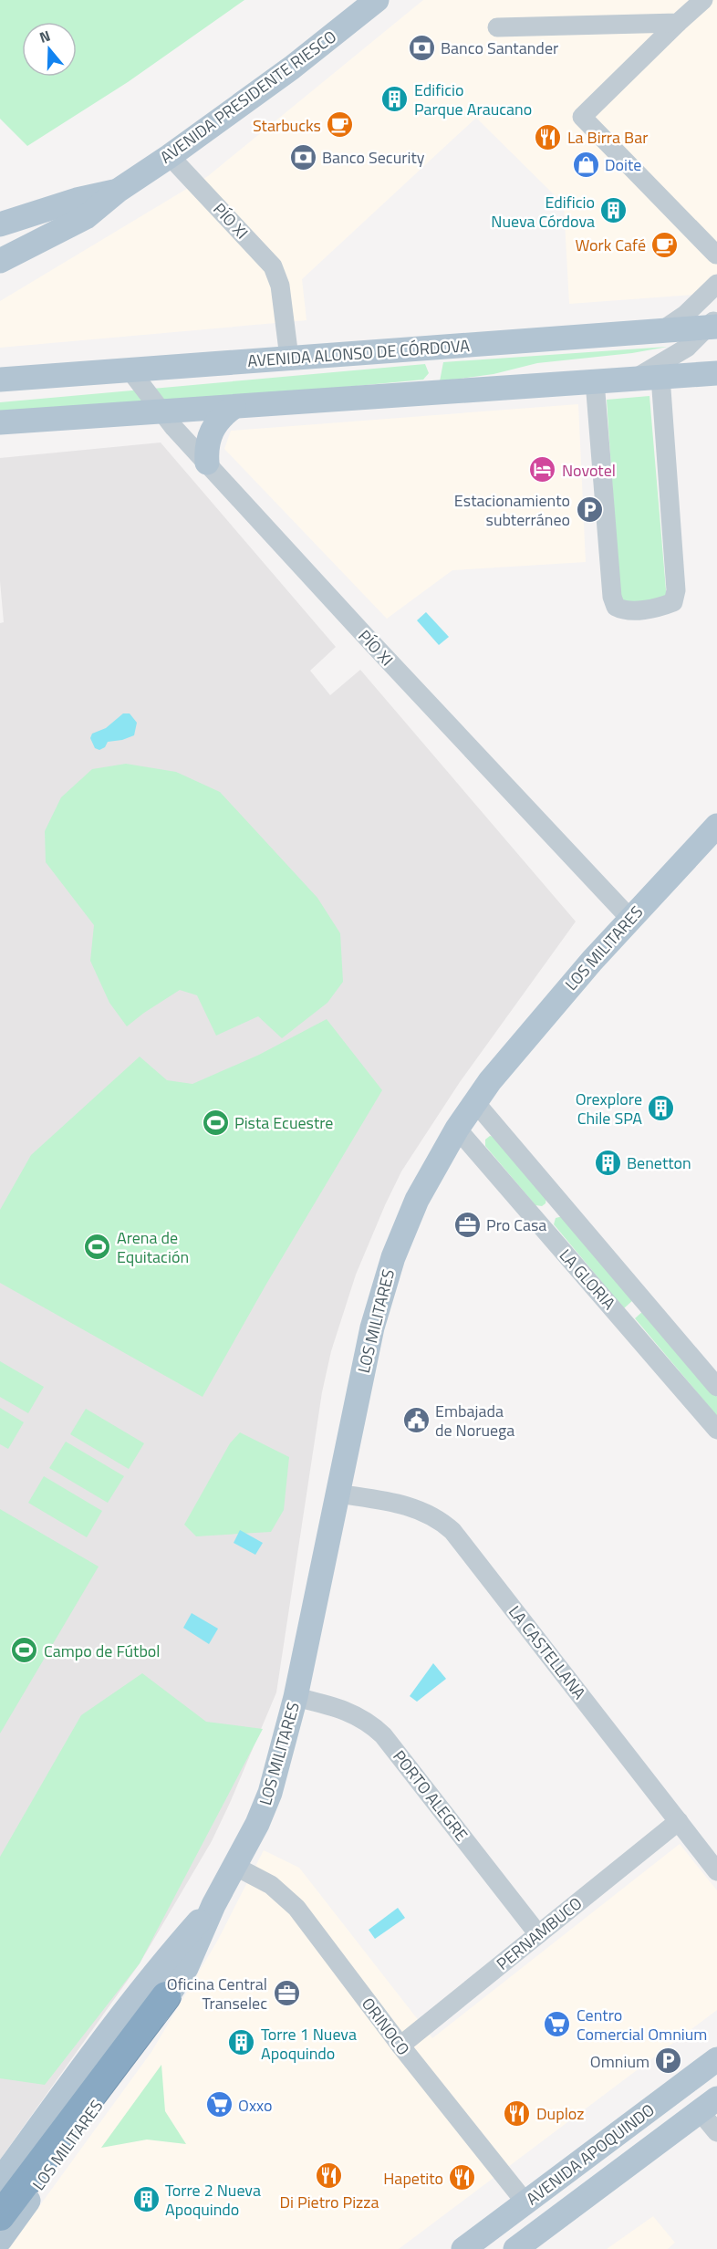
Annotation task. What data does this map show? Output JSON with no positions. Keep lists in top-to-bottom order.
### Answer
{
  "streets": {
    "main road": [
      "AVENIDA PRESIDENTE RIESCO",
      "AVENIDA ALONSO DE CÓRDOVA",
      "LOS MILITARES",
      "AVENIDA APOQUINDO"
    ],
    "street": [
      "PÍO XI",
      "LA GLORIA",
      "LA CASTELLANA",
      "PORTO ALEGRE",
      "PERNAMBUCO",
      "ORINOCO"
    ]
  },
  "crossings": [
    ["AVENIDA PRESIDENTE RIESCO", "PÍO XI"],
    ["PÍO XI", "AVENIDA ALONSO DE CÓRDOVA"],
    ["PÍO XI", "LOS MILITARES"],
    ["LOS MILITARES", "LA GLORIA"],
    ["LOS MILITARES", "LA CASTELLANA"],
    ["LOS MILITARES", "PORTO ALEGRE"],
    ["LOS MILITARES", "ORINOCO"],
    ["LA CASTELLANA", "PERNAMBUCO"],
    ["PORTO ALEGRE", "PERNAMBUCO"],
    ["PERNAMBUCO", "ORINOCO"],
    ["ORINOCO", "AVENIDA APOQUINDO"]
  ],
  "places": {
    "bank": ["Banco Santander", "Banco Security"],
    "building": [
      "Edificio Parque Araucano",
      "Edificio Nueva Córdova",
      "Orexplore Chile SPA",
      "Benetton",
      "Torre 1 Nueva Apoquindo",
      "Torre 2 Nueva Apoquindo"
    ],
    "cafe": ["Starbucks", "Work Café"],
    "restaurant": [
      "La Birra Bar",
      "Duploz",
      "Di Pietro Pizza",
      "Hapetito"
    ],
    "shop": ["Doite"],
    "hotel": ["Novotel"],
    "parking": ["Estacionamiento subterráneo", "Omnium"],
    "sports": ["Pista Ecuestre", "Arena de Equitación", "Campo de Fútbol"],
    "office": ["Pro Casa", "Oficina Central Transelec"],
    "public building": ["Embajada de Noruega"],
    "supermarket": ["Centro Comercial Omnium", "Oxxo"]
  },
  "north": "top"
}
